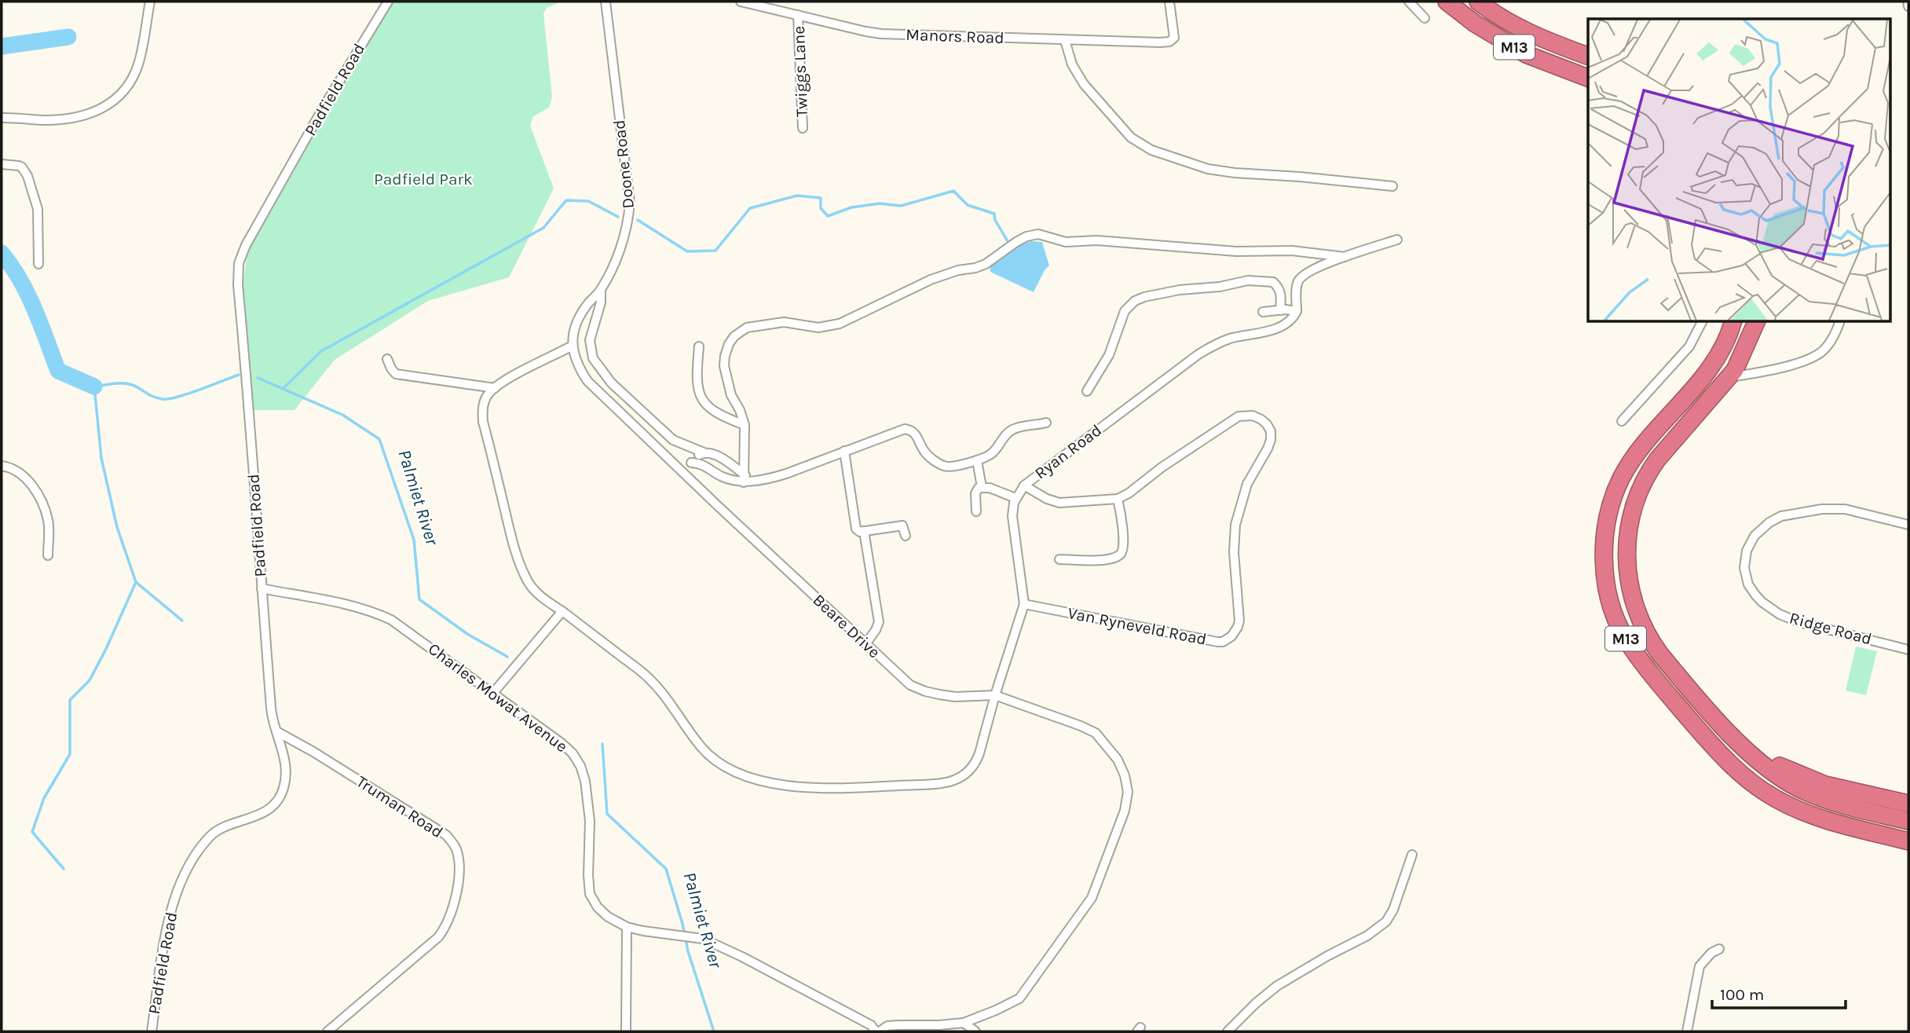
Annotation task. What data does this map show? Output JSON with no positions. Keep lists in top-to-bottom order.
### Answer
{
  "streets": {
    "highway": ["M13"],
    "street": [
      "Manors Road",
      "Twiggs Lane",
      "Padfield Road",
      "Doone Road",
      "Ryan Road",
      "Beare Drive",
      "Van Ryneveld Road",
      "Ridge Road",
      "Charles Mowat Avenue",
      "Truman Road"
    ]
  },
  "crossings": [
    ["Manors Road", "Twiggs Lane"],
    ["Padfield Road", "Charles Mowat Avenue"],
    ["Padfield Road", "Truman Road"],
    ["Doone Road", "Beare Drive"],
    ["Ryan Road", "Beare Drive"],
    ["Ryan Road", "Van Ryneveld Road"]
  ],
  "water": ["Palmiet River"],
  "parks": ["Padfield Park"],
  "scale_bar": "100 m"
}
